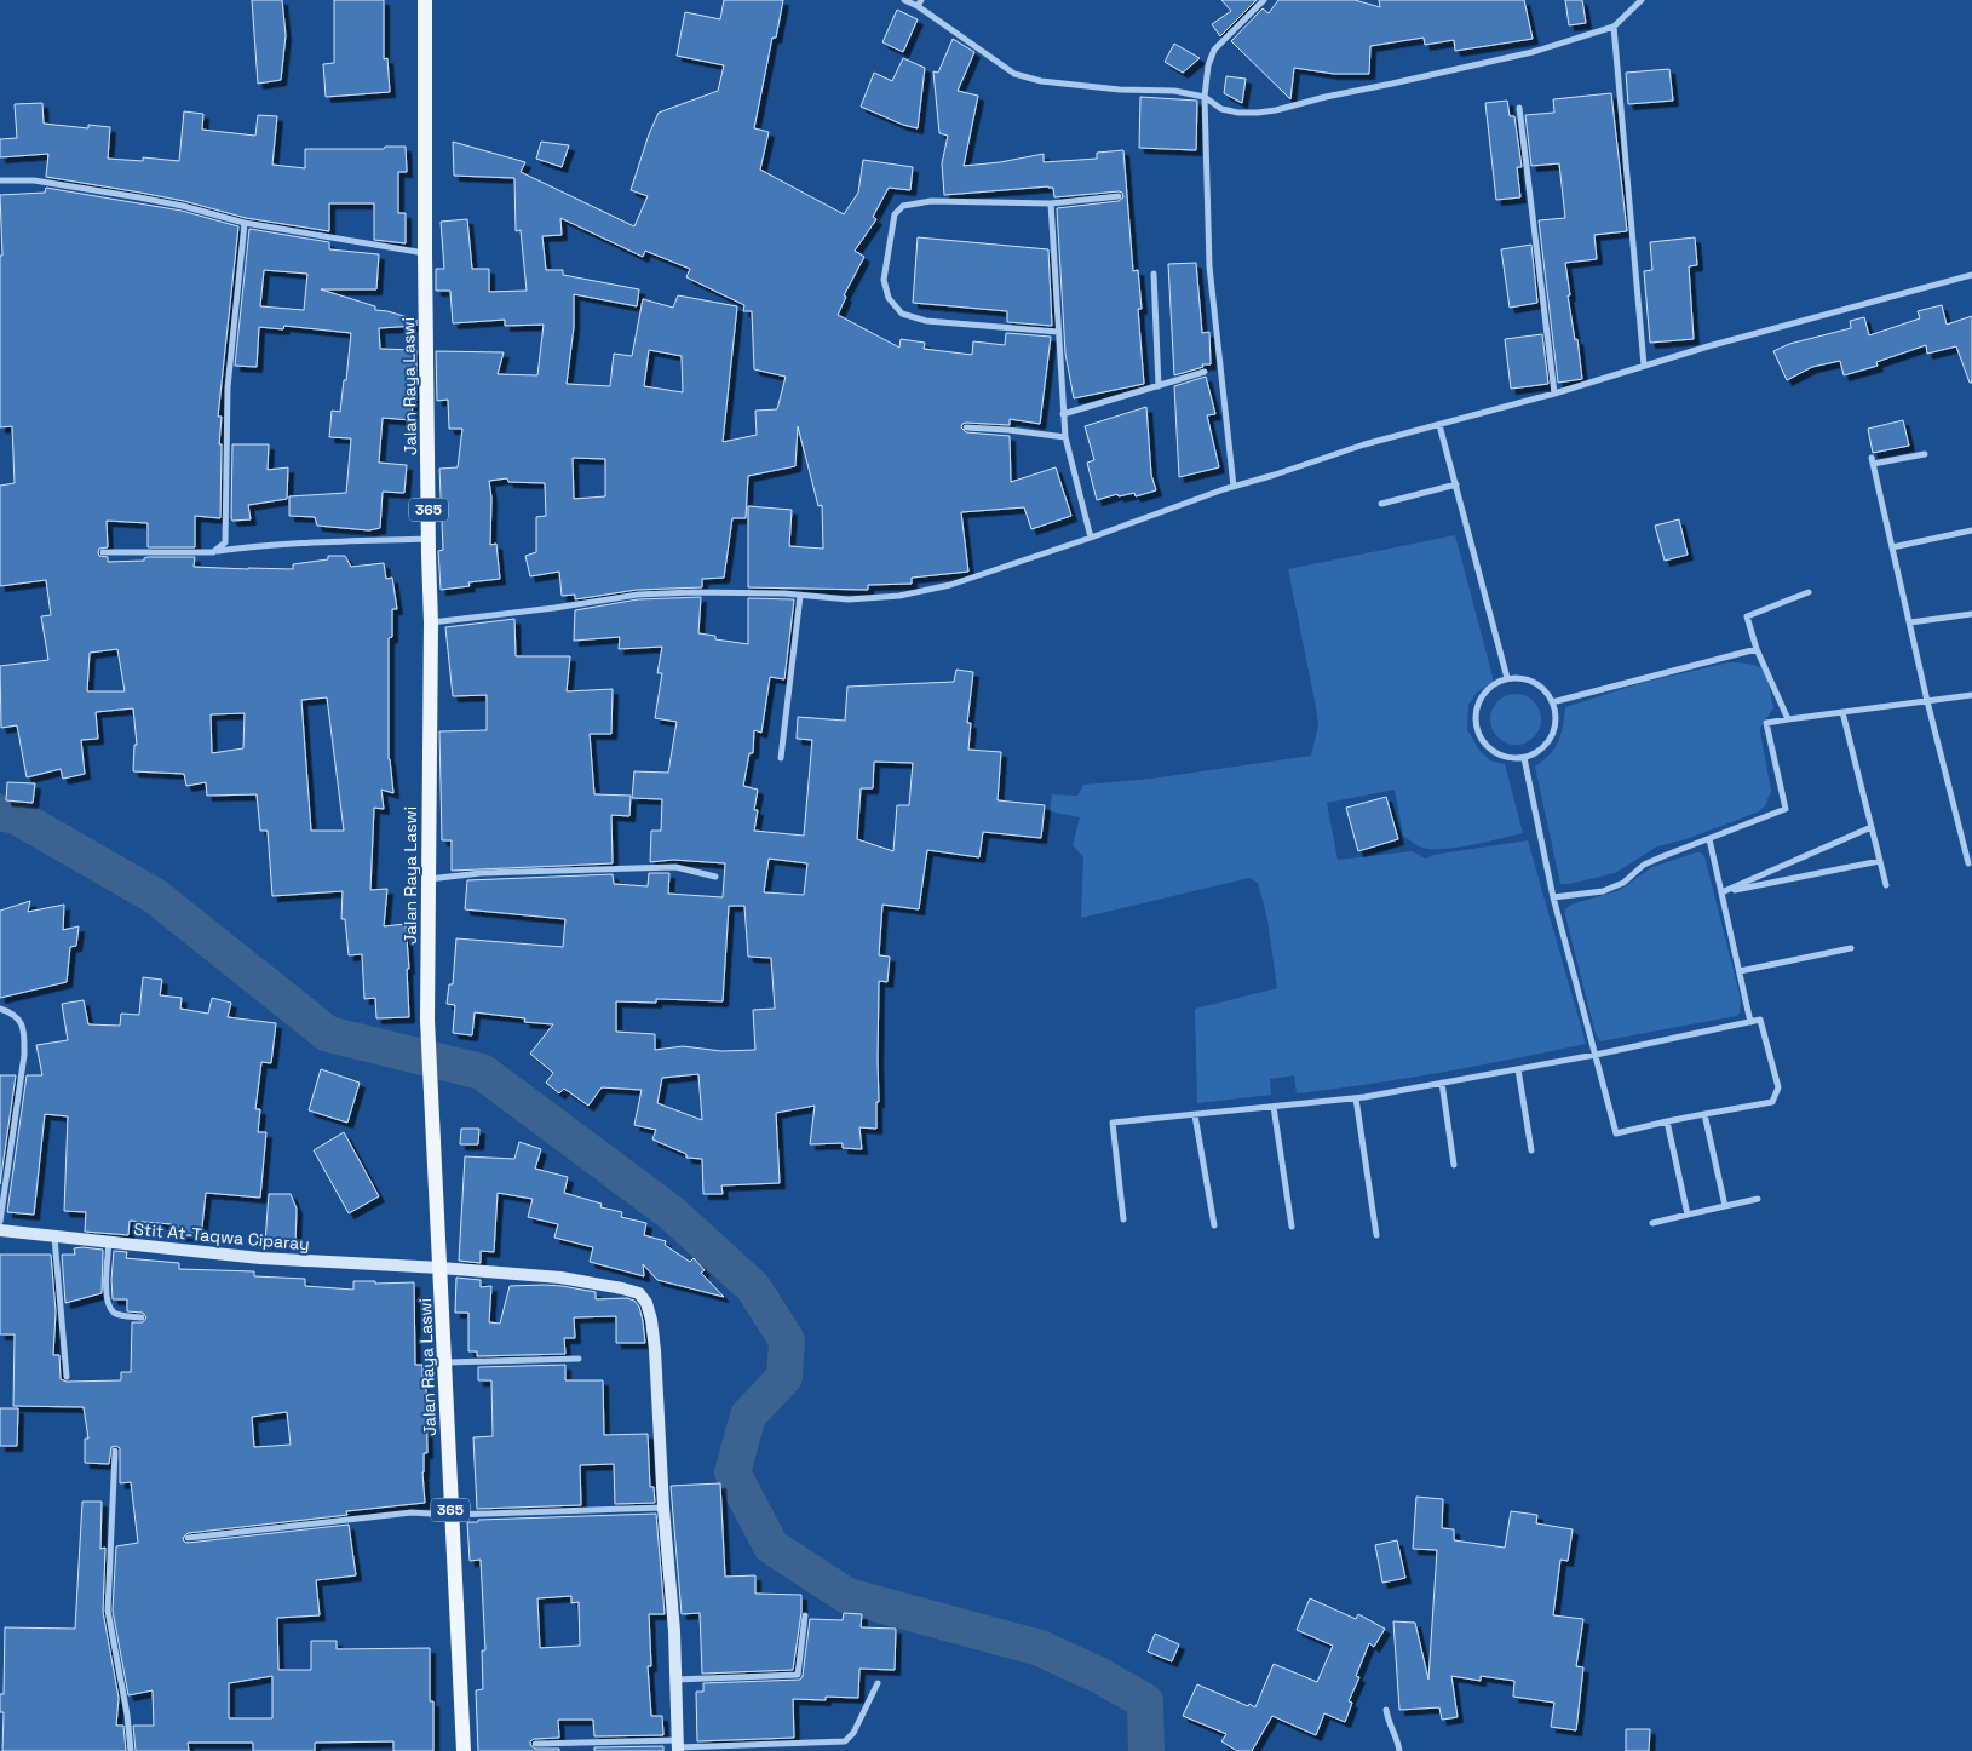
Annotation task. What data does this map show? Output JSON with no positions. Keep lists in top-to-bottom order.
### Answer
{
  "streets": {
    "main road": ["Jalan Raya Laswi", "365"],
    "street": ["Stit At-Taqwa Ciparay"]
  },
  "crossings": [
    ["Jalan Raya Laswi", "Stit At-Taqwa Ciparay"]
  ]
}
